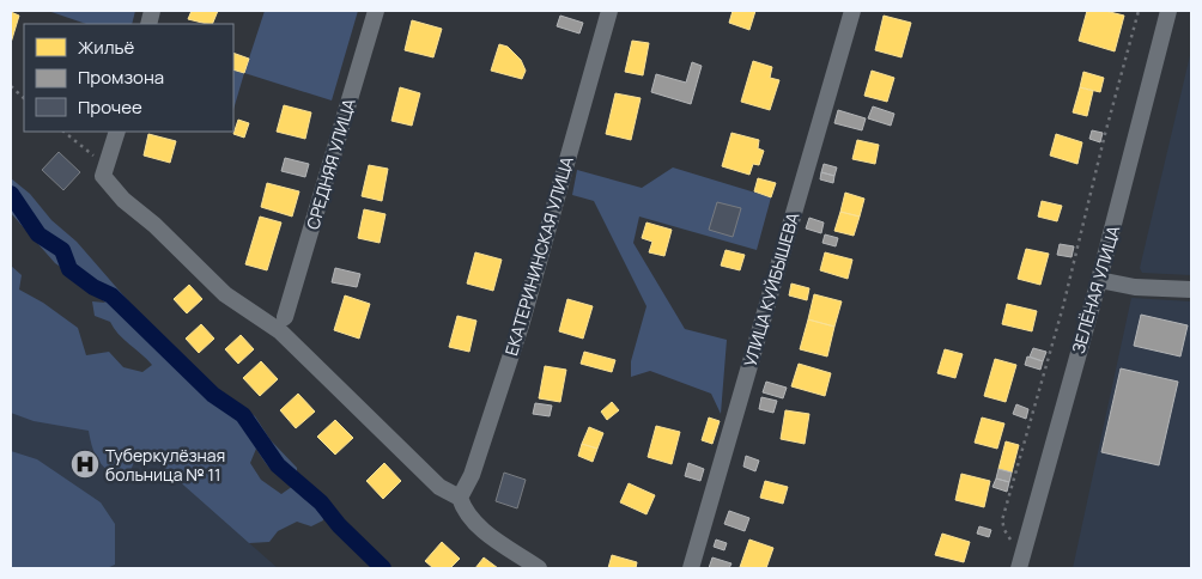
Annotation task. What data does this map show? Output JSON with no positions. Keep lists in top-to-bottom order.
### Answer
{
  "streets": {
    "street": [
      "СРЕДНЯЯ УЛИЦА",
      "ЕКАТЕРИНИНСКАЯ УЛИЦА",
      "УЛИЦА КУЙБЫШЕВА",
      "ЗЕЛЁНАЯ УЛИЦА"
    ]
  },
  "places": {
    "hospital": ["Туберкулёзная больница № 11"]
  },
  "legend": ["Жильё", "Промзона", "Прочее"]
}
